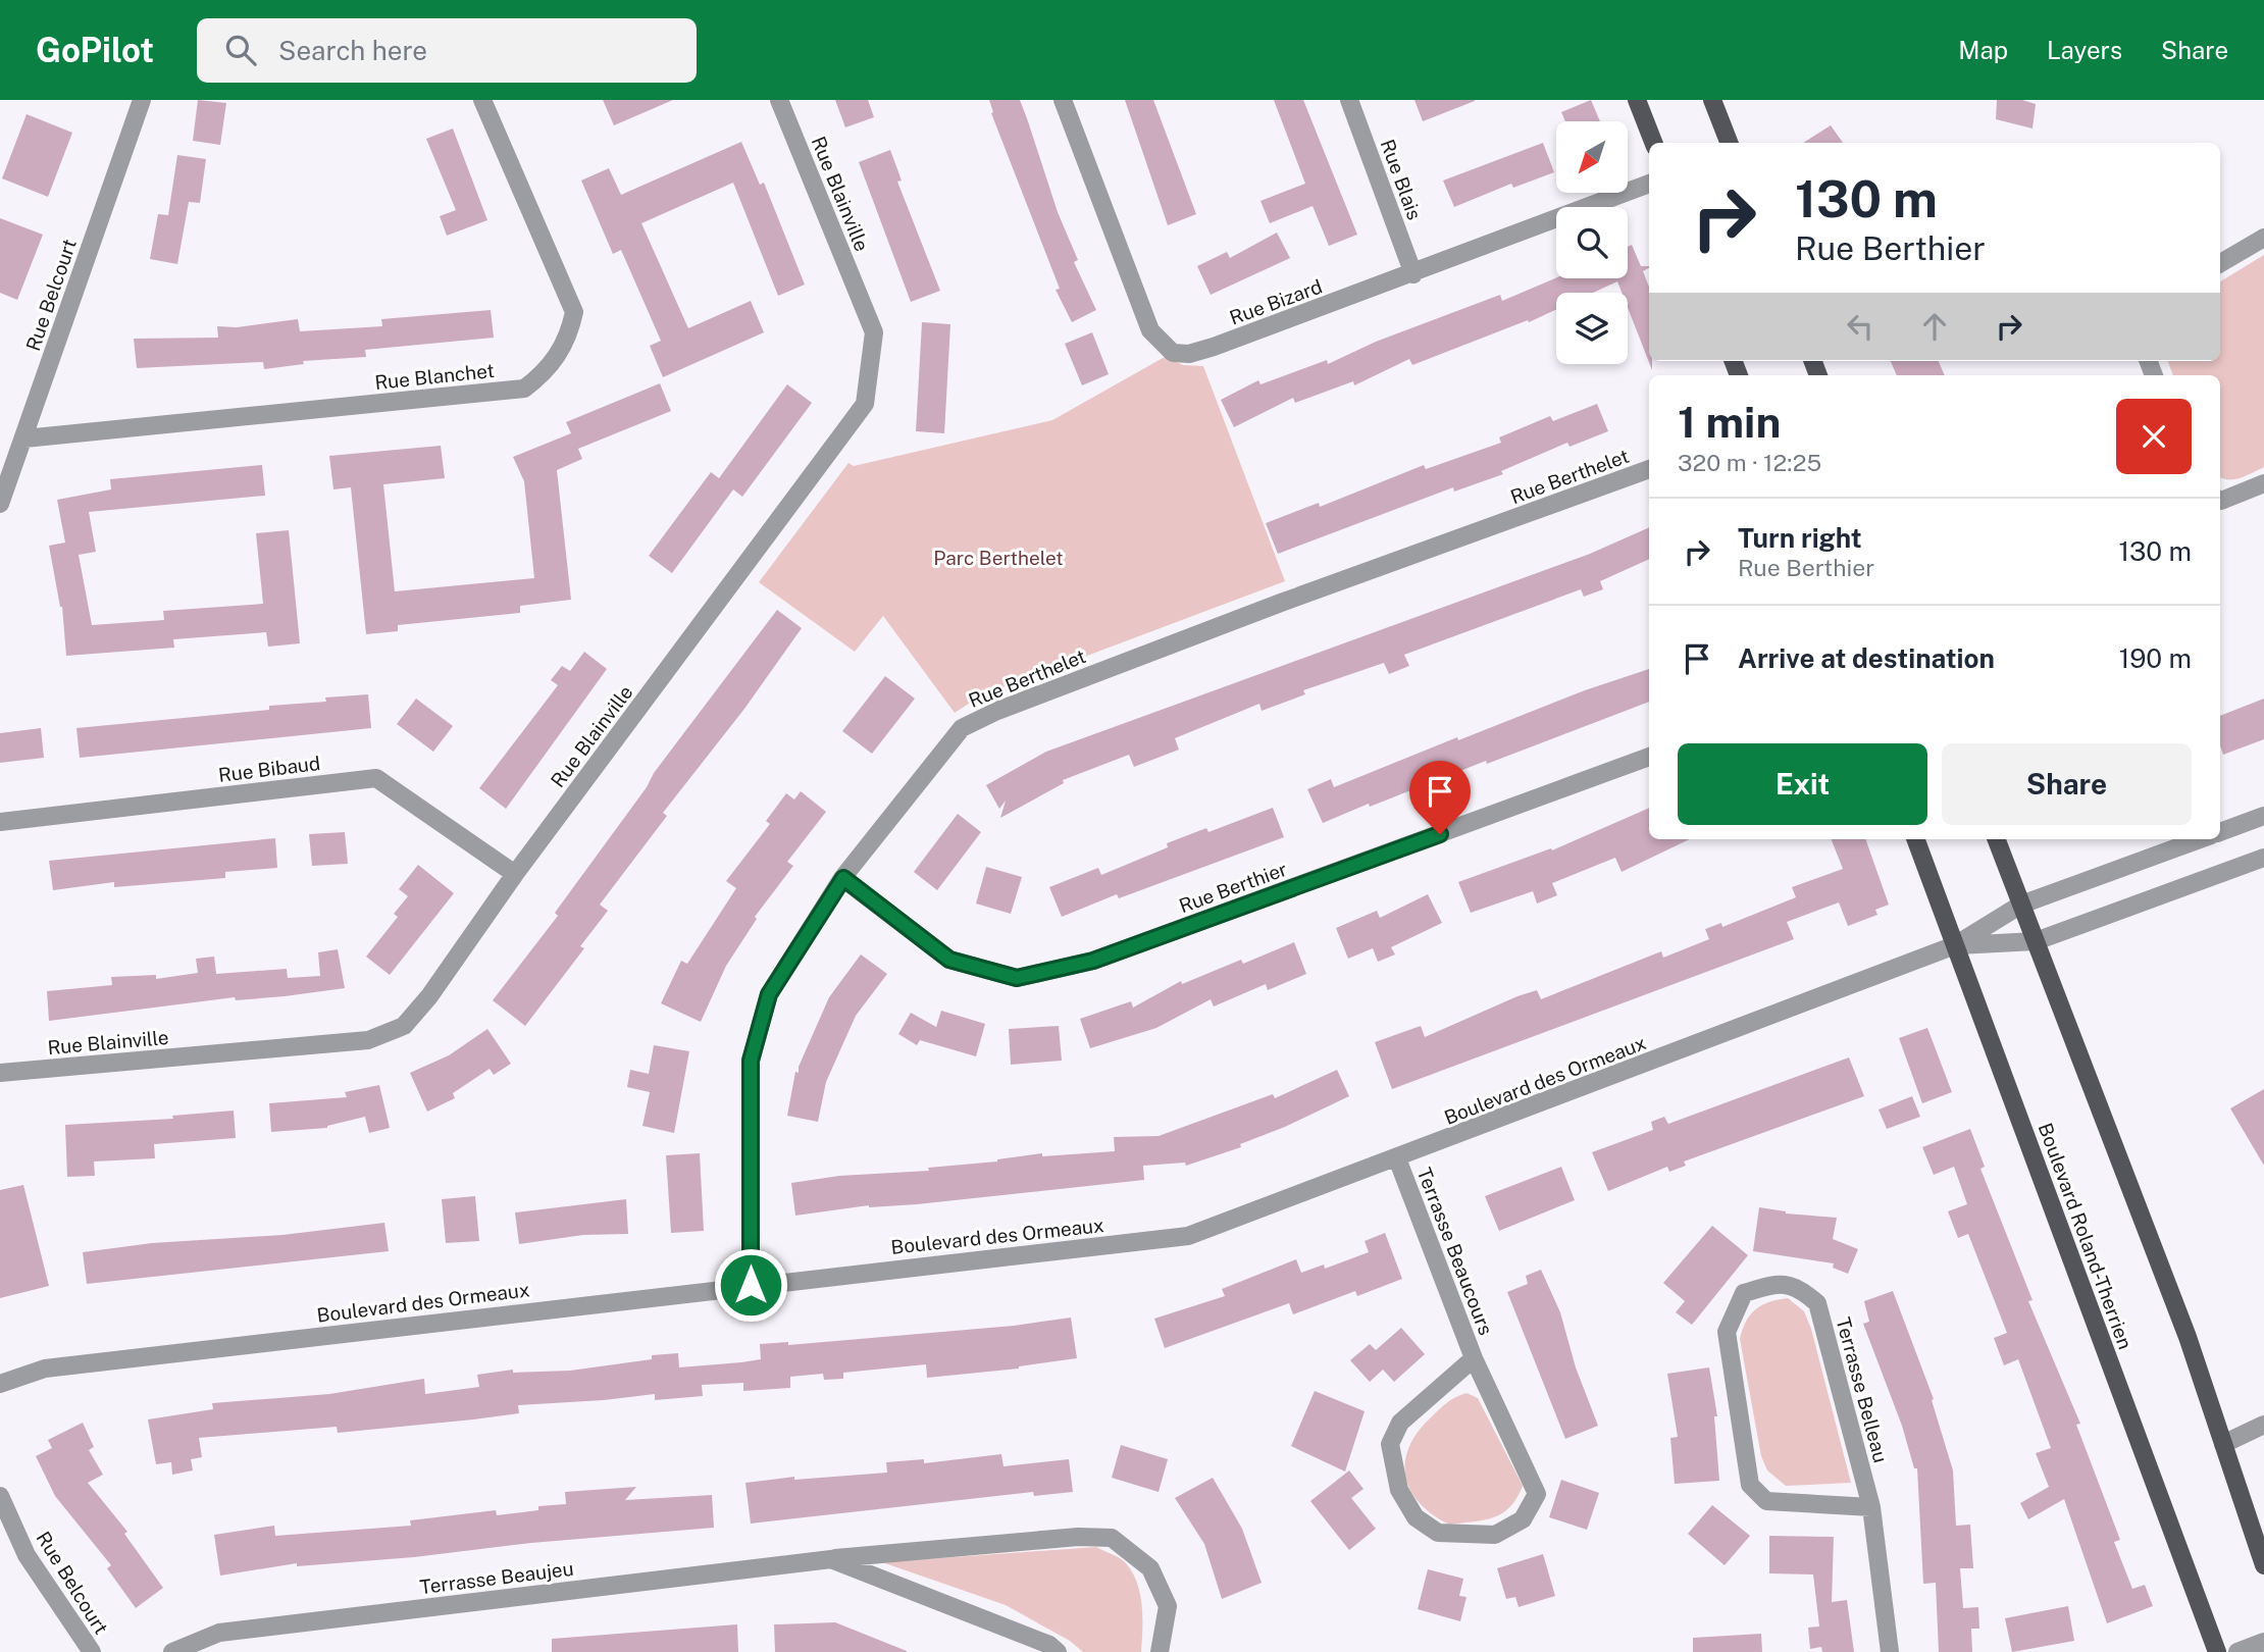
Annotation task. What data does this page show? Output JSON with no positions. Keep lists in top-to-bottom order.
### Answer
{
  "streets": {
    "main road": ["Boulevard Roland-Therrien"],
    "street": [
      "Rue Blais",
      "Rue Blainville",
      "Rue Belcourt",
      "Rue Bizard",
      "Rue Blanchet",
      "Rue Berthelet",
      "Rue Bibaud",
      "Rue Berthier",
      "Boulevard des Ormeaux",
      "Terrasse Beaucours",
      "Terrasse Belleau",
      "Terrasse Beaujeu"
    ]
  },
  "crossings": [
    ["Rue Blais", "Rue Bizard"],
    ["Rue Blainville", "Rue Bibaud"],
    ["Rue Belcourt", "Rue Blanchet"],
    ["Rue Berthelet", "Rue Berthier"],
    ["Rue Berthelet", "Boulevard des Ormeaux"],
    ["Boulevard des Ormeaux", "Boulevard Roland-Therrien"],
    ["Boulevard des Ormeaux", "Terrasse Beaucours"]
  ],
  "parks": ["Parc Berthelet"],
  "north": "bottom left",
  "page": {
    "header": "GoPilot",
    "search": "Search here",
    "nav": ["Map", "Layers", "Share"],
    "turn": ["130 m", "Rue Berthier"],
    "heading": ["1 min", "320 m · 12:25"],
    "list": [
      {
        "name": "Turn right",
        "note": "Rue Berthier",
        "value": "130 m"
      },
      {
        "name": "Arrive at destination",
        "value": "190 m"
      }
    ],
    "buttons": ["Exit", "Share"]
  }
}
